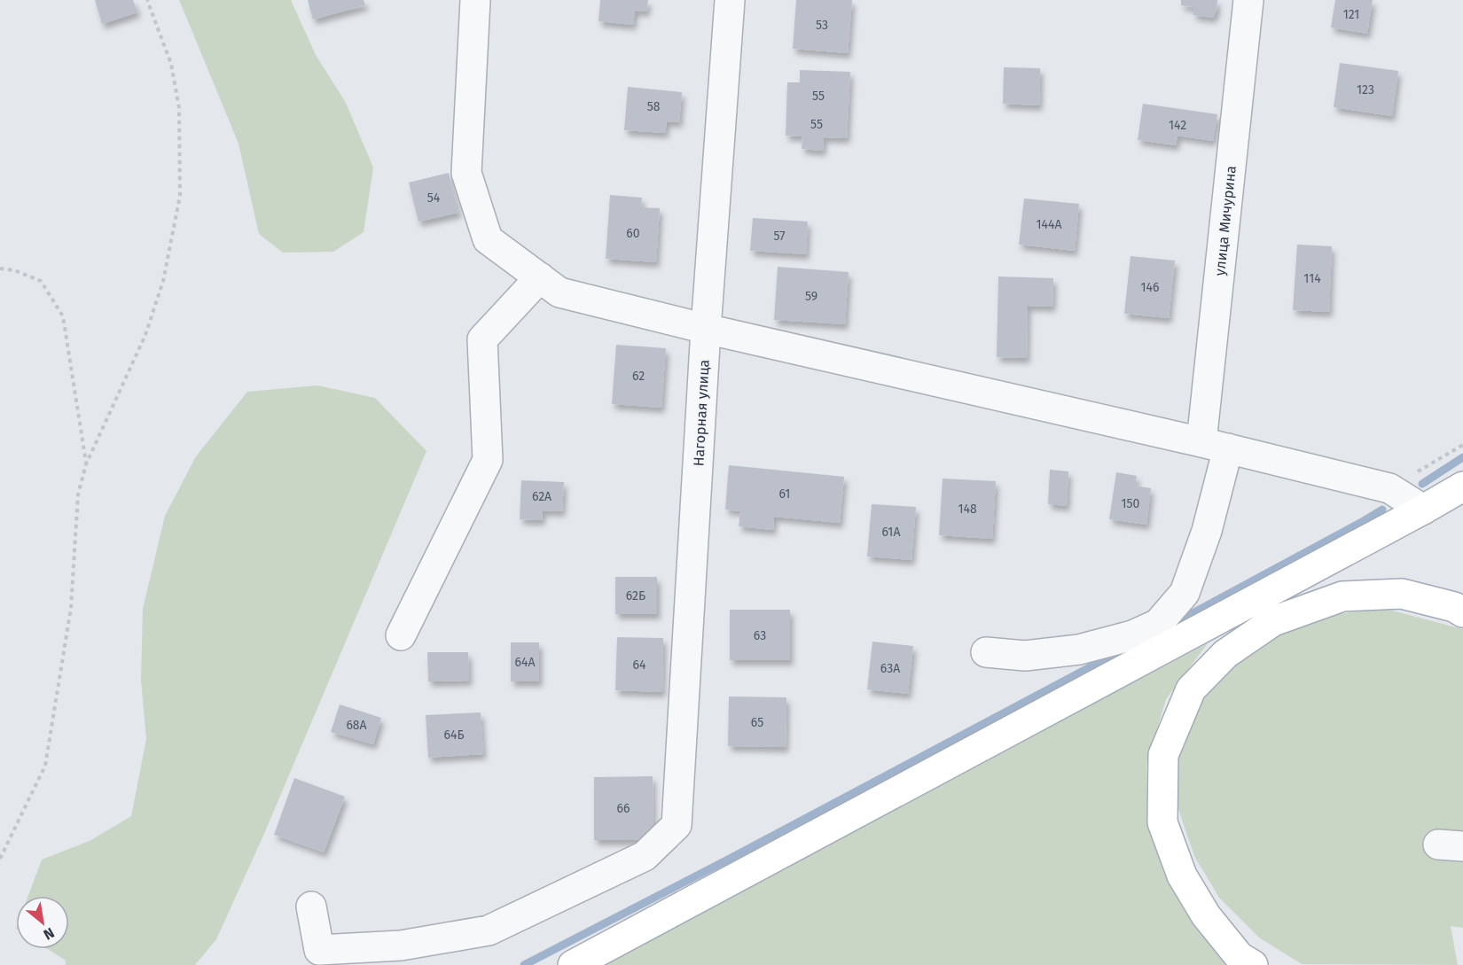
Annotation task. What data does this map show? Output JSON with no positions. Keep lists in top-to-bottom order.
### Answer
{
  "streets": {
    "street": ["улица Мичурина", "Нагорная улица"]
  },
  "house_numbers": [
    "121",
    "53",
    "123",
    "55",
    "58",
    "55",
    "142",
    "54",
    "144А",
    "60",
    "57",
    "114",
    "146",
    "59",
    "62",
    "61",
    "62А",
    "150",
    "148",
    "61А",
    "62Б",
    "63",
    "64А",
    "64",
    "63А",
    "65",
    "68А",
    "64Б",
    "66"
  ],
  "north": "bottom right"
}
